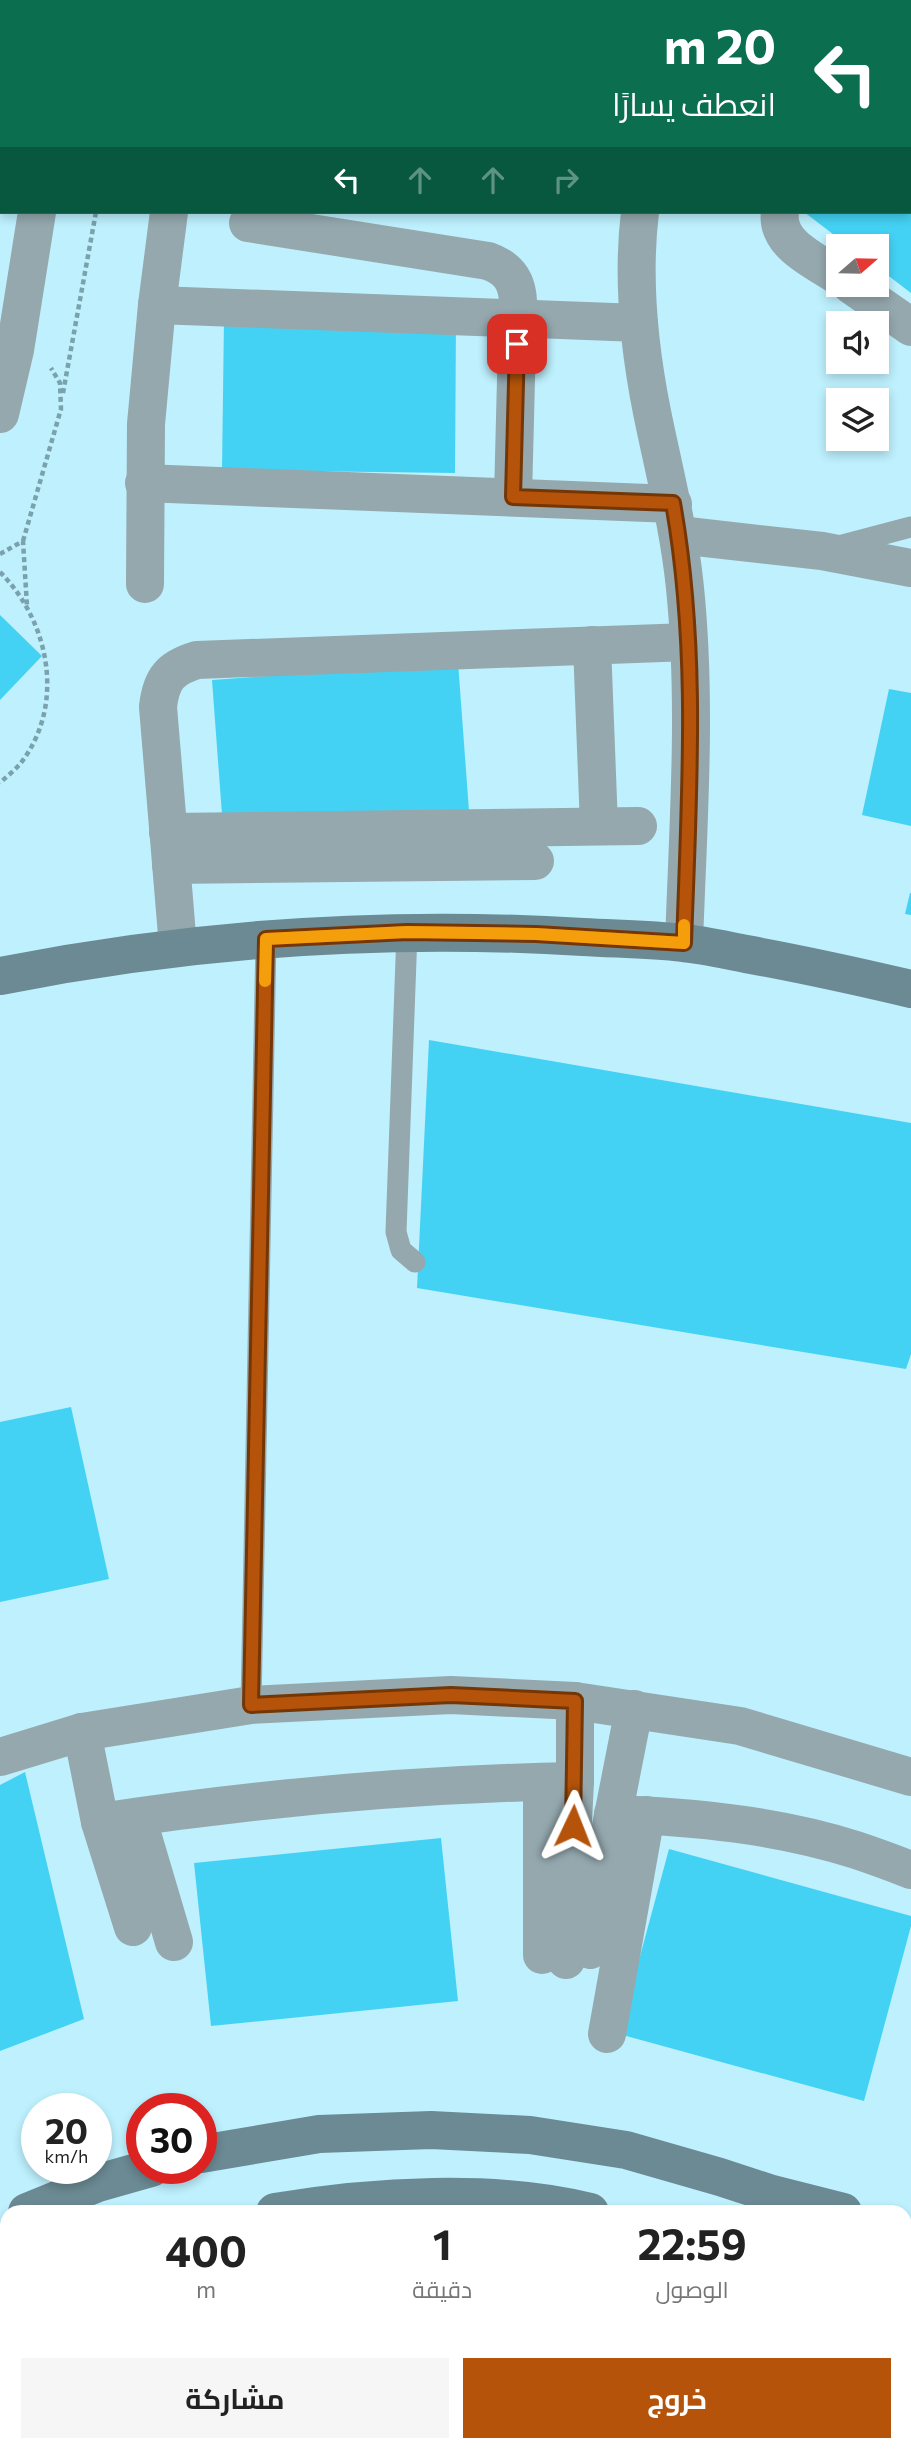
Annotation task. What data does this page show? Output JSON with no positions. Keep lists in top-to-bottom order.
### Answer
{
  "north": "right",
  "page": {
    "turn": ["20 m", "انعطف يسارًا"],
    "speed": "20 km/h",
    "limit": "30",
    "eta": [
      "22:59",
      "الوصول",
      "1",
      "دقيقة",
      "400",
      "m"
    ],
    "buttons": ["خروج", "مشاركة"]
  }
}
